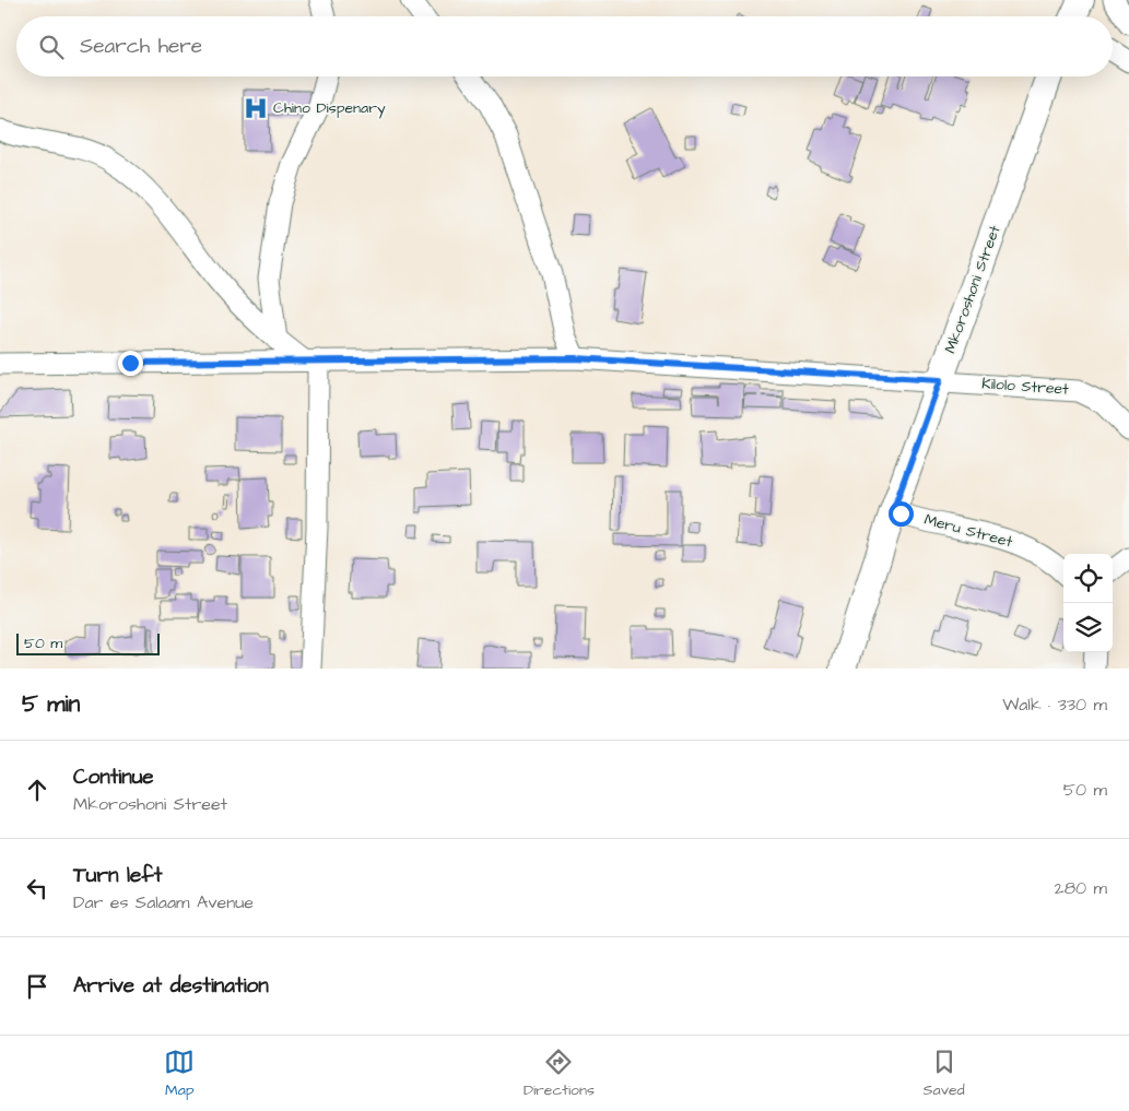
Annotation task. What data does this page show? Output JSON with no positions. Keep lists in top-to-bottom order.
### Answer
{
  "streets": {
    "street": ["Mkoroshoni Street", "Kilolo Street", "Meru Street"]
  },
  "crossings": [
    ["Mkoroshoni Street", "Kilolo Street"],
    ["Mkoroshoni Street", "Meru Street"]
  ],
  "places": {
    "hospital": ["Chino Dispenary"]
  },
  "scale_bar": "50 m",
  "page": {
    "search": "Search here",
    "scale": "50 m",
    "heading": ["5 min", "Walk · 330 m"],
    "list": [
      ["Continue", "Mkoroshoni Street", "50 m"],
      ["Turn left", "Dar es Salaam Avenue", "280 m"],
      "Arrive at destination"
    ],
    "nav": ["Map", "Directions", "Saved"]
  }
}
